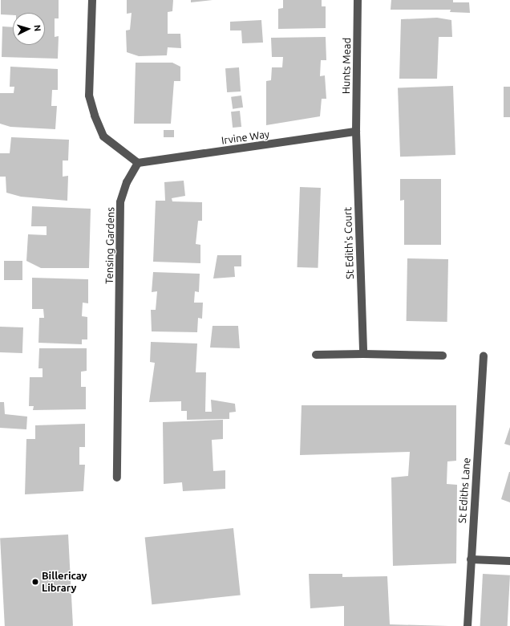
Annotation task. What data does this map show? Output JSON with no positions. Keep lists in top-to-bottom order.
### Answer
{
  "streets": {
    "street": [
      "Hunts Mead",
      "Irvine Way",
      "St Edith's Court",
      "Tensing Gardens",
      "St Ediths Lane"
    ]
  },
  "crossings": [
    ["Hunts Mead", "Irvine Way"],
    ["Hunts Mead", "St Edith's Court"],
    ["Irvine Way", "St Edith's Court"],
    ["Irvine Way", "Tensing Gardens"]
  ],
  "places": ["Billericay Library"],
  "north": "right"
}
